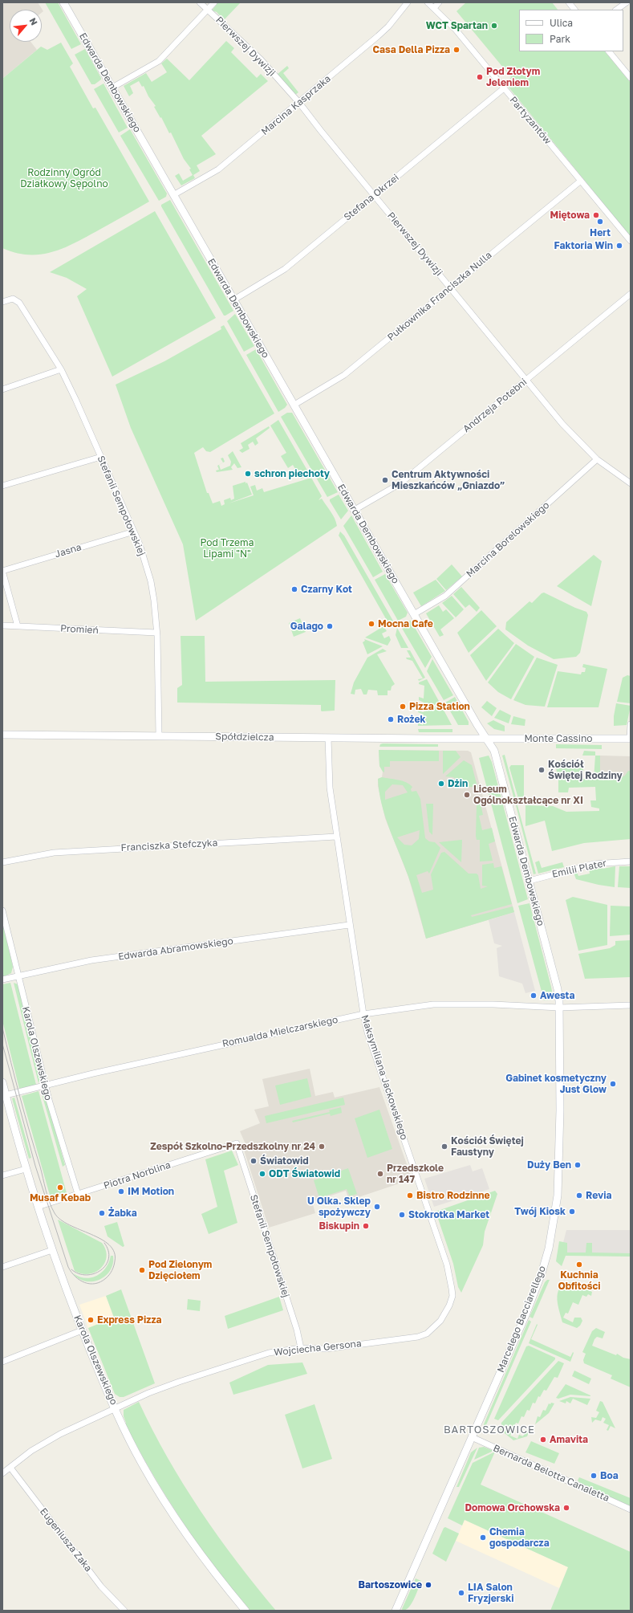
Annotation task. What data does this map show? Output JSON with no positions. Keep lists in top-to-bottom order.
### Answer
{
  "streets": {
    "street": [
      "Pierwszej Dywizji",
      "Edwarda Dembowskiego",
      "Marcina Kasprzaka",
      "Partyzantów",
      "Stefana Okrzei",
      "Pułkownika Franciszka Nulla",
      "Andrzeja Potebni",
      "Stefanii Sempołowskiej",
      "Marcina Borelowskiego",
      "Jasna",
      "Promień",
      "Spółdzielcza",
      "Monte Cassino",
      "Franciszka Stefczyka",
      "Emilii Plater",
      "Edwarda Abramowskiego",
      "Romualda Mielczarskiego",
      "Karola Olszewskiego",
      "Maksymiliana Jackowskiego",
      "Piotra Norblina",
      "Marcelego Bacciarellego",
      "Wojciecha Gersona",
      "Bernarda Belotta Canaletta",
      "Eugeniusza Zaka"
    ]
  },
  "crossings": [
    ["Pierwszej Dywizji", "Marcina Kasprzaka"],
    ["Pierwszej Dywizji", "Stefana Okrzei"],
    ["Pierwszej Dywizji", "Pułkownika Franciszka Nulla"],
    ["Pierwszej Dywizji", "Andrzeja Potebni"],
    ["Pierwszej Dywizji", "Marcina Borelowskiego"],
    ["Edwarda Dembowskiego", "Marcina Kasprzaka"],
    ["Edwarda Dembowskiego", "Stefana Okrzei"],
    ["Edwarda Dembowskiego", "Pułkownika Franciszka Nulla"],
    ["Edwarda Dembowskiego", "Andrzeja Potebni"],
    ["Edwarda Dembowskiego", "Marcina Borelowskiego"],
    ["Edwarda Dembowskiego", "Spółdzielcza"],
    ["Edwarda Dembowskiego", "Monte Cassino"],
    ["Edwarda Dembowskiego", "Emilii Plater"],
    ["Edwarda Dembowskiego", "Romualda Mielczarskiego"],
    ["Edwarda Dembowskiego", "Marcelego Bacciarellego"],
    ["Partyzantów", "Stefana Okrzei"],
    ["Partyzantów", "Pułkownika Franciszka Nulla"],
    ["Stefanii Sempołowskiej", "Jasna"],
    ["Stefanii Sempołowskiej", "Promień"],
    ["Stefanii Sempołowskiej", "Spółdzielcza"],
    ["Stefanii Sempołowskiej", "Piotra Norblina"],
    ["Stefanii Sempołowskiej", "Wojciecha Gersona"],
    ["Spółdzielcza", "Monte Cassino"],
    ["Spółdzielcza", "Maksymiliana Jackowskiego"],
    ["Franciszka Stefczyka", "Maksymiliana Jackowskiego"],
    ["Edwarda Abramowskiego", "Karola Olszewskiego"],
    ["Edwarda Abramowskiego", "Maksymiliana Jackowskiego"],
    ["Romualda Mielczarskiego", "Karola Olszewskiego"],
    ["Romualda Mielczarskiego", "Maksymiliana Jackowskiego"],
    ["Romualda Mielczarskiego", "Marcelego Bacciarellego"],
    ["Karola Olszewskiego", "Piotra Norblina"],
    ["Karola Olszewskiego", "Wojciecha Gersona"],
    ["Maksymiliana Jackowskiego", "Wojciecha Gersona"],
    ["Marcelego Bacciarellego", "Bernarda Belotta Canaletta"],
    ["Wojciecha Gersona", "Eugeniusza Zaka"]
  ],
  "districts": ["BARTOSZOWICE"],
  "parks": ["Rodzinny Ogród Działkowy Sępolno", "Pod Trzema Lipami \"N\""],
  "places": [
    "WCT Spartan",
    "Casa Della Pizza",
    "Pod Złotym Jeleniem",
    "Miętowa",
    "Hert",
    "Faktoria Win",
    "schron piechoty",
    "Centrum Aktywności Mieszkańców „Gniazdo”",
    "Czarny Kot",
    "Mocna Cafe",
    "Galago",
    "Pizza Station",
    "Rożek",
    "Kościół Świętej Rodziny",
    "Dżin",
    "Liceum Ogólnokształcące nr XI",
    "Awesta",
    "Gabinet kosmetyczny Just Glow",
    "Zespół Szkolno-Przedszkolny nr 24",
    "Kościół Świętej Faustyny",
    "Światowid",
    "Duży Ben",
    "ODT Światowid",
    "Przedszkole nr 147",
    "Musaf Kebab",
    "IM Motion",
    "Bistro Rodzinne",
    "Revia",
    "U Olka. Sklep spożywczy",
    "Twój Kiosk",
    "Żabka",
    "Stokrotka Market",
    "Biskupin",
    "Kuchnia Obfitości",
    "Pod Zielonym Dzięciołem",
    "Express Pizza",
    "Amavita",
    "Boa",
    "Domowa Orchowska",
    "Chemia gospodarcza",
    "Bartoszowice",
    "LIA Salon Fryzjerski"
  ],
  "legend": ["Ulica", "Park"],
  "north": "top right"
}
